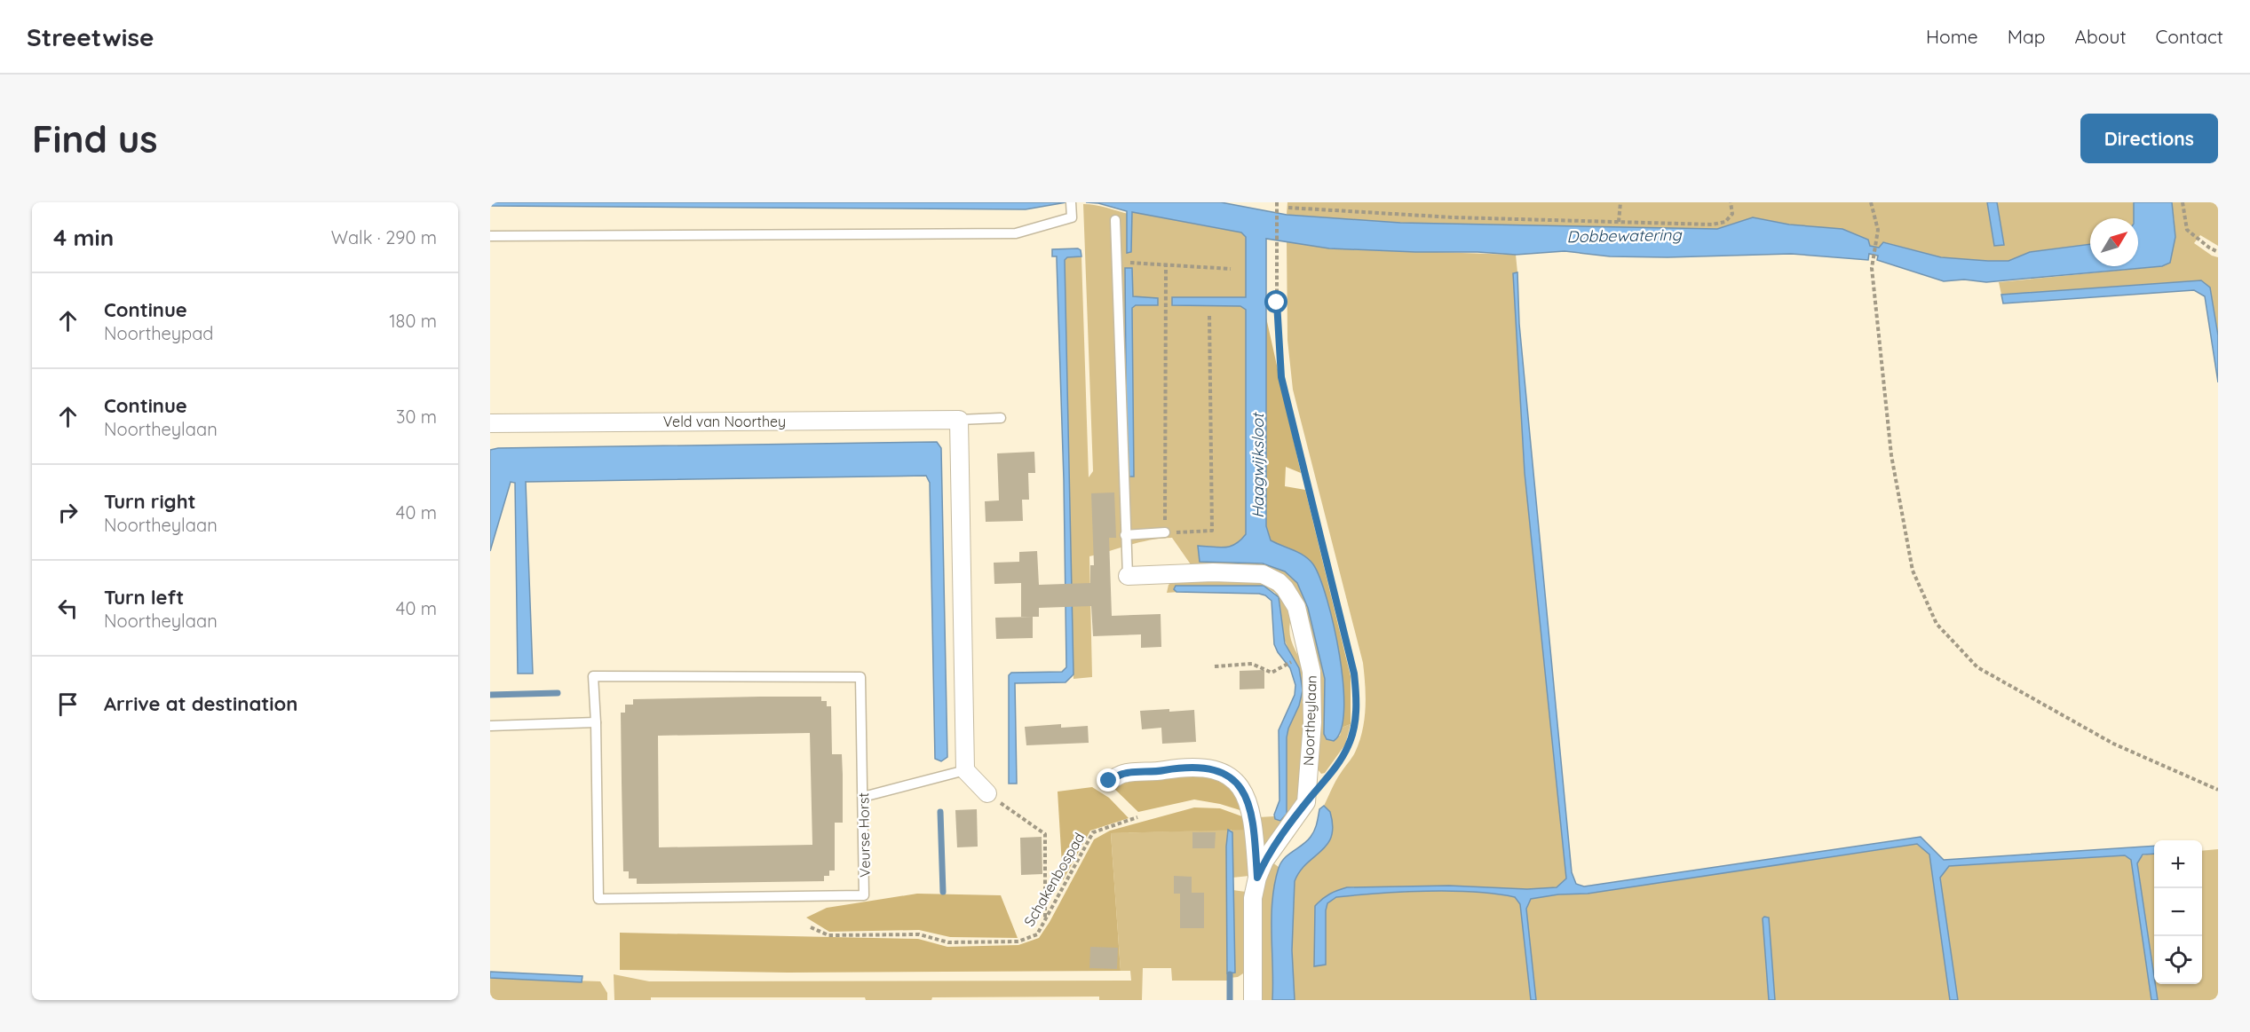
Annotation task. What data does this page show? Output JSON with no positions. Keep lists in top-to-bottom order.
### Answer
{
  "streets": {
    "street": ["Veld van Noorthey", "Noortheylaan"],
    "lane": ["Veurse Horst"],
    "path": ["Schakenbospad"]
  },
  "water": ["Dobbewatering", "Haagwijksloot"],
  "north": "top right",
  "page": {
    "header": "Streetwise",
    "nav": [
      "Home",
      "Map",
      "About",
      "Contact"
    ],
    "buttons": "Directions",
    "title": "Find us",
    "heading": ["4 min", "Walk · 290 m"],
    "list": [
      ["Continue", "Noortheypad", "180 m"],
      ["Continue", "Noortheylaan", "30 m"],
      ["Turn right", "Noortheylaan", "40 m"],
      ["Turn left", "Noortheylaan", "40 m"],
      "Arrive at destination"
    ],
    "map_buttons": ["+", "−"]
  }
}
